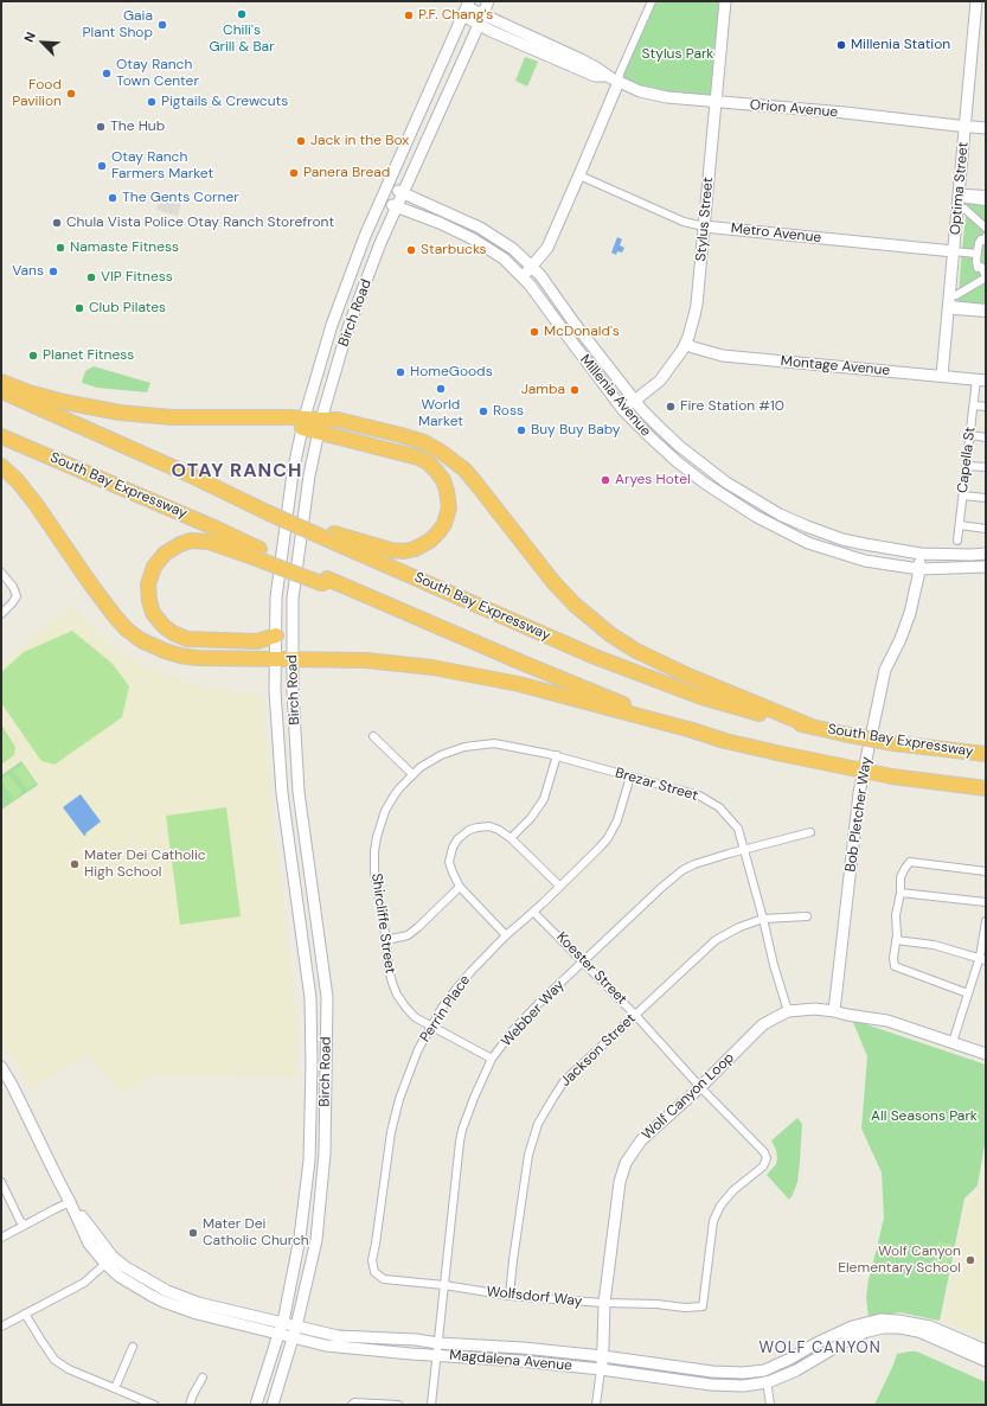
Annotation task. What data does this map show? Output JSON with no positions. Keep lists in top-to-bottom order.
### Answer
{
  "streets": {
    "highway": ["South Bay Expressway"],
    "street": [
      "Orion Avenue",
      "Optima Street",
      "Stylus Street",
      "Metro Avenue",
      "Birch Road",
      "Montage Avenue",
      "Millenia Avenue",
      "Capella St",
      "Brezar Street",
      "Bob Pletcher Way",
      "Shircliffe Street",
      "Koester Street",
      "Perrin Place",
      "Webber Way",
      "Jackson Street",
      "Wolf Canyon Loop",
      "Wolfsdorf Way",
      "Magdalena Avenue"
    ]
  },
  "crossings": [
    ["Orion Avenue", "Optima Street"],
    ["Orion Avenue", "Stylus Street"],
    ["Orion Avenue", "Birch Road"],
    ["Optima Street", "Metro Avenue"],
    ["Optima Street", "Montage Avenue"],
    ["Stylus Street", "Metro Avenue"],
    ["Stylus Street", "Montage Avenue"],
    ["Stylus Street", "Millenia Avenue"],
    ["Birch Road", "Millenia Avenue"],
    ["Birch Road", "Magdalena Avenue"],
    ["Montage Avenue", "Capella St"],
    ["Millenia Avenue", "Bob Pletcher Way"],
    ["Brezar Street", "Shircliffe Street"],
    ["Brezar Street", "Perrin Place"],
    ["Brezar Street", "Webber Way"],
    ["Brezar Street", "Jackson Street"],
    ["Brezar Street", "Wolf Canyon Loop"],
    ["Bob Pletcher Way", "Wolf Canyon Loop"],
    ["Shircliffe Street", "Perrin Place"],
    ["Shircliffe Street", "Webber Way"],
    ["Koester Street", "Perrin Place"],
    ["Koester Street", "Webber Way"],
    ["Koester Street", "Jackson Street"],
    ["Koester Street", "Wolf Canyon Loop"],
    ["Koester Street", "Wolfsdorf Way"],
    ["Perrin Place", "Wolfsdorf Way"],
    ["Webber Way", "Wolfsdorf Way"],
    ["Webber Way", "Magdalena Avenue"],
    ["Jackson Street", "Wolfsdorf Way"],
    ["Wolf Canyon Loop", "Wolfsdorf Way"],
    ["Wolf Canyon Loop", "Magdalena Avenue"]
  ],
  "districts": ["OTAY RANCH", "WOLF CANYON"],
  "parks": ["Stylus Park", "All Seasons Park"],
  "places": [
    "Chili's Grill & Bar",
    "P.F. Chang's",
    "Gaia Plant Shop",
    "Millenia Station",
    "Otay Ranch Town Center",
    "Food Pavilion",
    "Pigtails & Crewcuts",
    "The Hub",
    "Jack in the Box",
    "Otay Ranch Farmers Market",
    "Panera Bread",
    "The Gents Corner",
    "Chula Vista Police Otay Ranch Storefront",
    "Namaste Fitness",
    "Starbucks",
    "Vans",
    "VIP Fitness",
    "Club Pilates",
    "McDonald's",
    "Planet Fitness",
    "HomeGoods",
    "World Market",
    "Jamba",
    "Fire Station #10",
    "Ross",
    "Buy Buy Baby",
    "Aryes Hotel",
    "Mater Dei Catholic High School",
    "Mater Dei Catholic Church",
    "Wolf Canyon Elementary School"
  ],
  "north": "top left"
}
